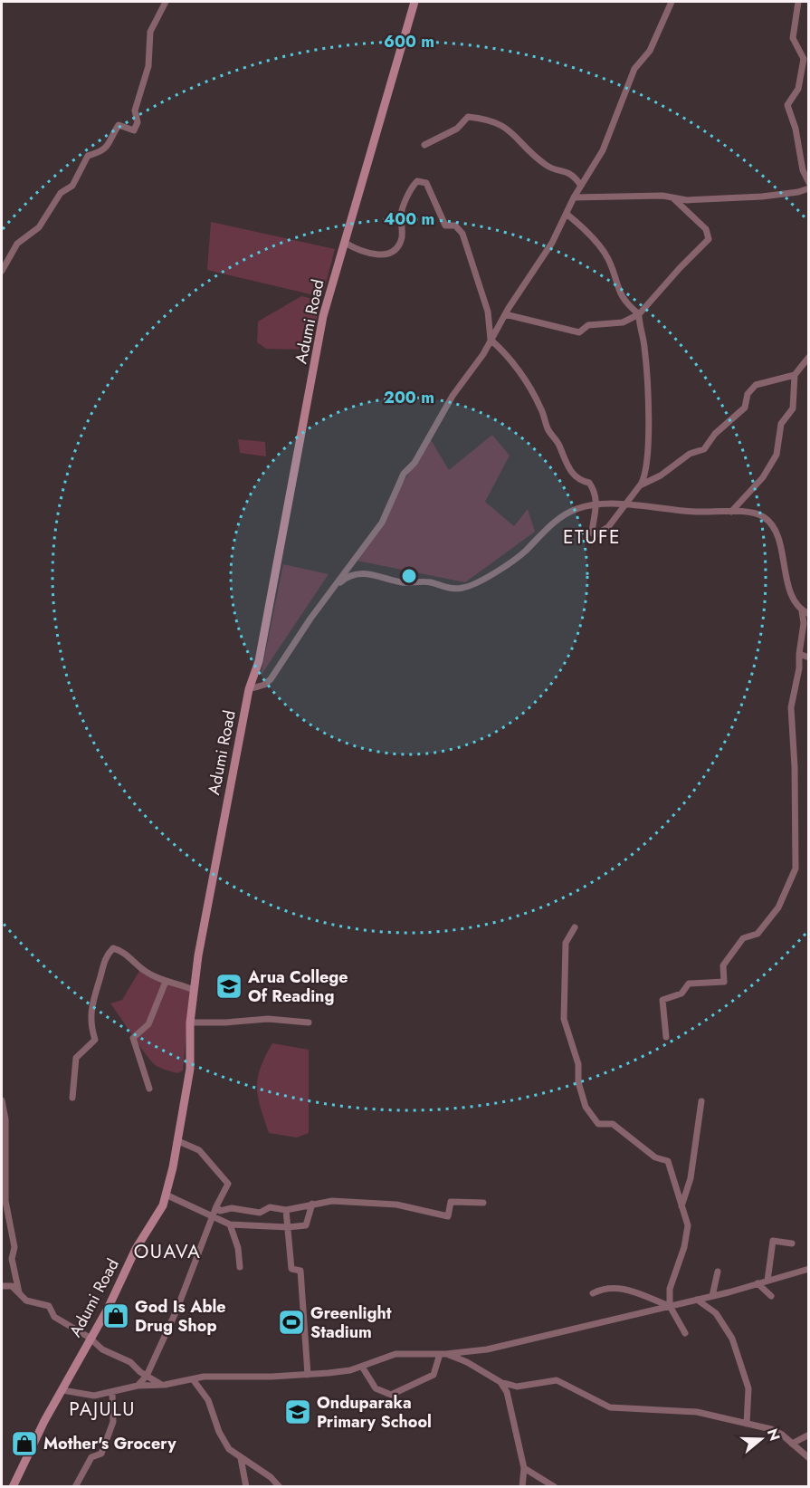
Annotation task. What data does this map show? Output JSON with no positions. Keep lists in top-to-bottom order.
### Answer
{
  "streets": {
    "main road": ["Adumi Road"]
  },
  "districts": ["ETUFE", "OUAVA", "PAJULU"],
  "places": {
    "school or university": ["Arua College Of Reading", "Onduparaka Primary School"],
    "shop": ["God Is Able Drug Shop", "Mother's Grocery"],
    "sports": ["Greenlight Stadium"]
  },
  "north": "right",
  "rings": ["600 m", "400 m", "200 m"]
}
